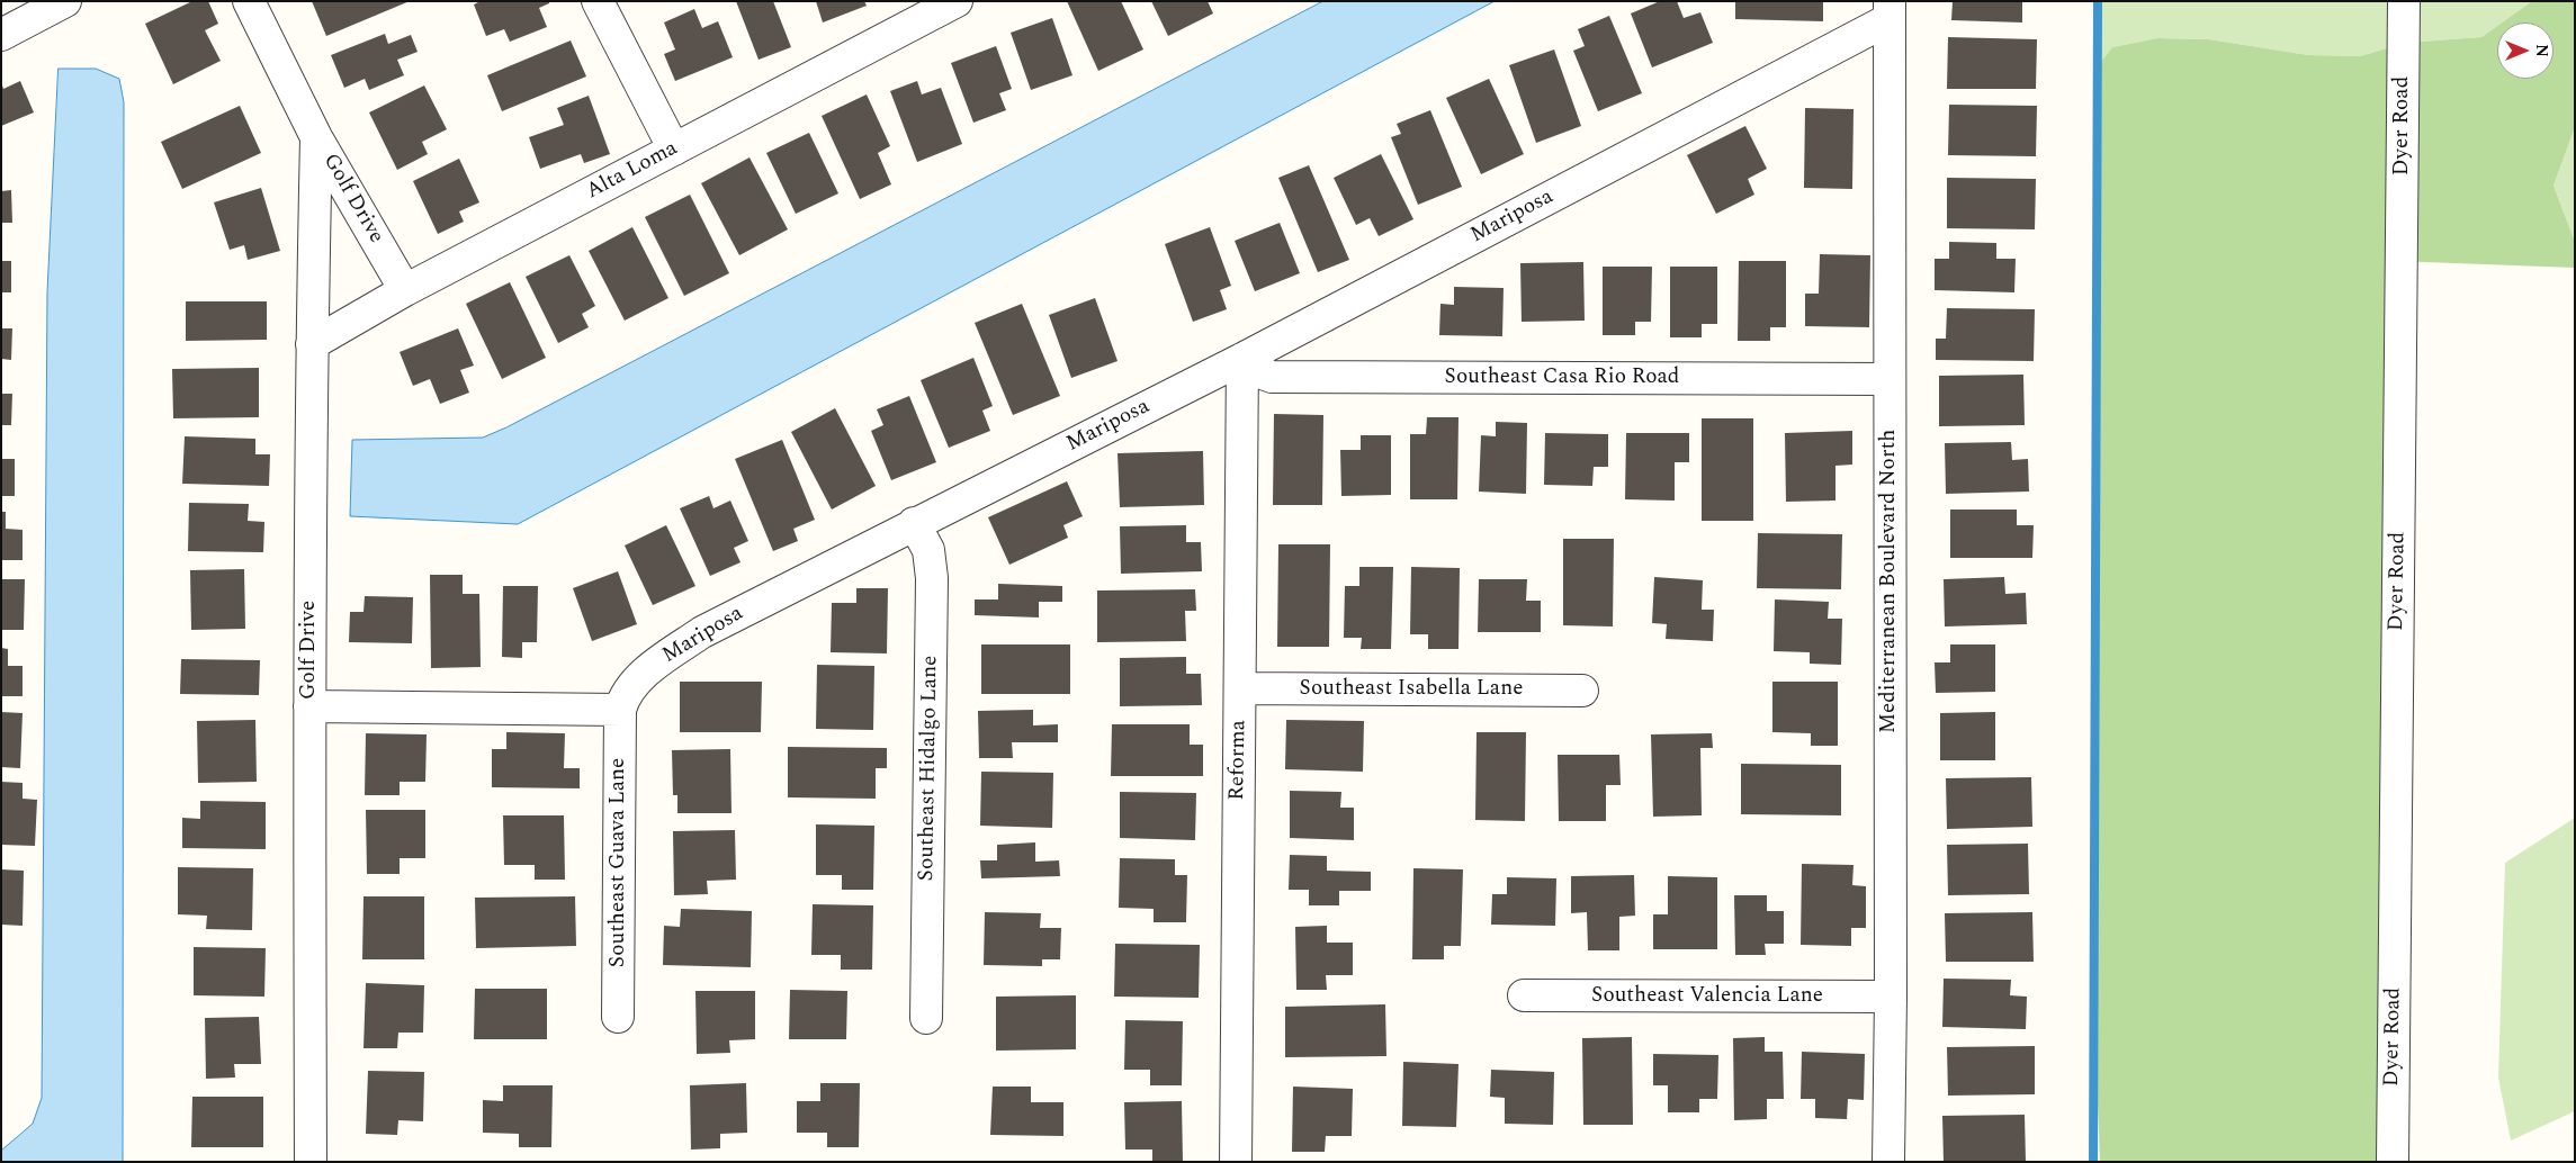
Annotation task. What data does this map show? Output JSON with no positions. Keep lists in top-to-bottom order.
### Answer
{
  "streets": {
    "street": [
      "Dyer Road",
      "Alta Loma",
      "Golf Drive",
      "Mariposa",
      "Southeast Casa Rio Road",
      "Mediterranean Boulevard North",
      "Southeast Isabella Lane",
      "Reforma",
      "Southeast Hidalgo Lane",
      "Southeast Guava Lane",
      "Southeast Valencia Lane"
    ]
  },
  "crossings": [
    ["Alta Loma", "Golf Drive"],
    ["Mariposa", "Southeast Casa Rio Road"],
    ["Mariposa", "Mediterranean Boulevard North"],
    ["Mariposa", "Reforma"],
    ["Mariposa", "Southeast Hidalgo Lane"],
    ["Mariposa", "Southeast Guava Lane"],
    ["Southeast Casa Rio Road", "Mediterranean Boulevard North"],
    ["Southeast Casa Rio Road", "Reforma"],
    ["Mediterranean Boulevard North", "Southeast Valencia Lane"],
    ["Southeast Isabella Lane", "Reforma"]
  ],
  "north": "right"
}
